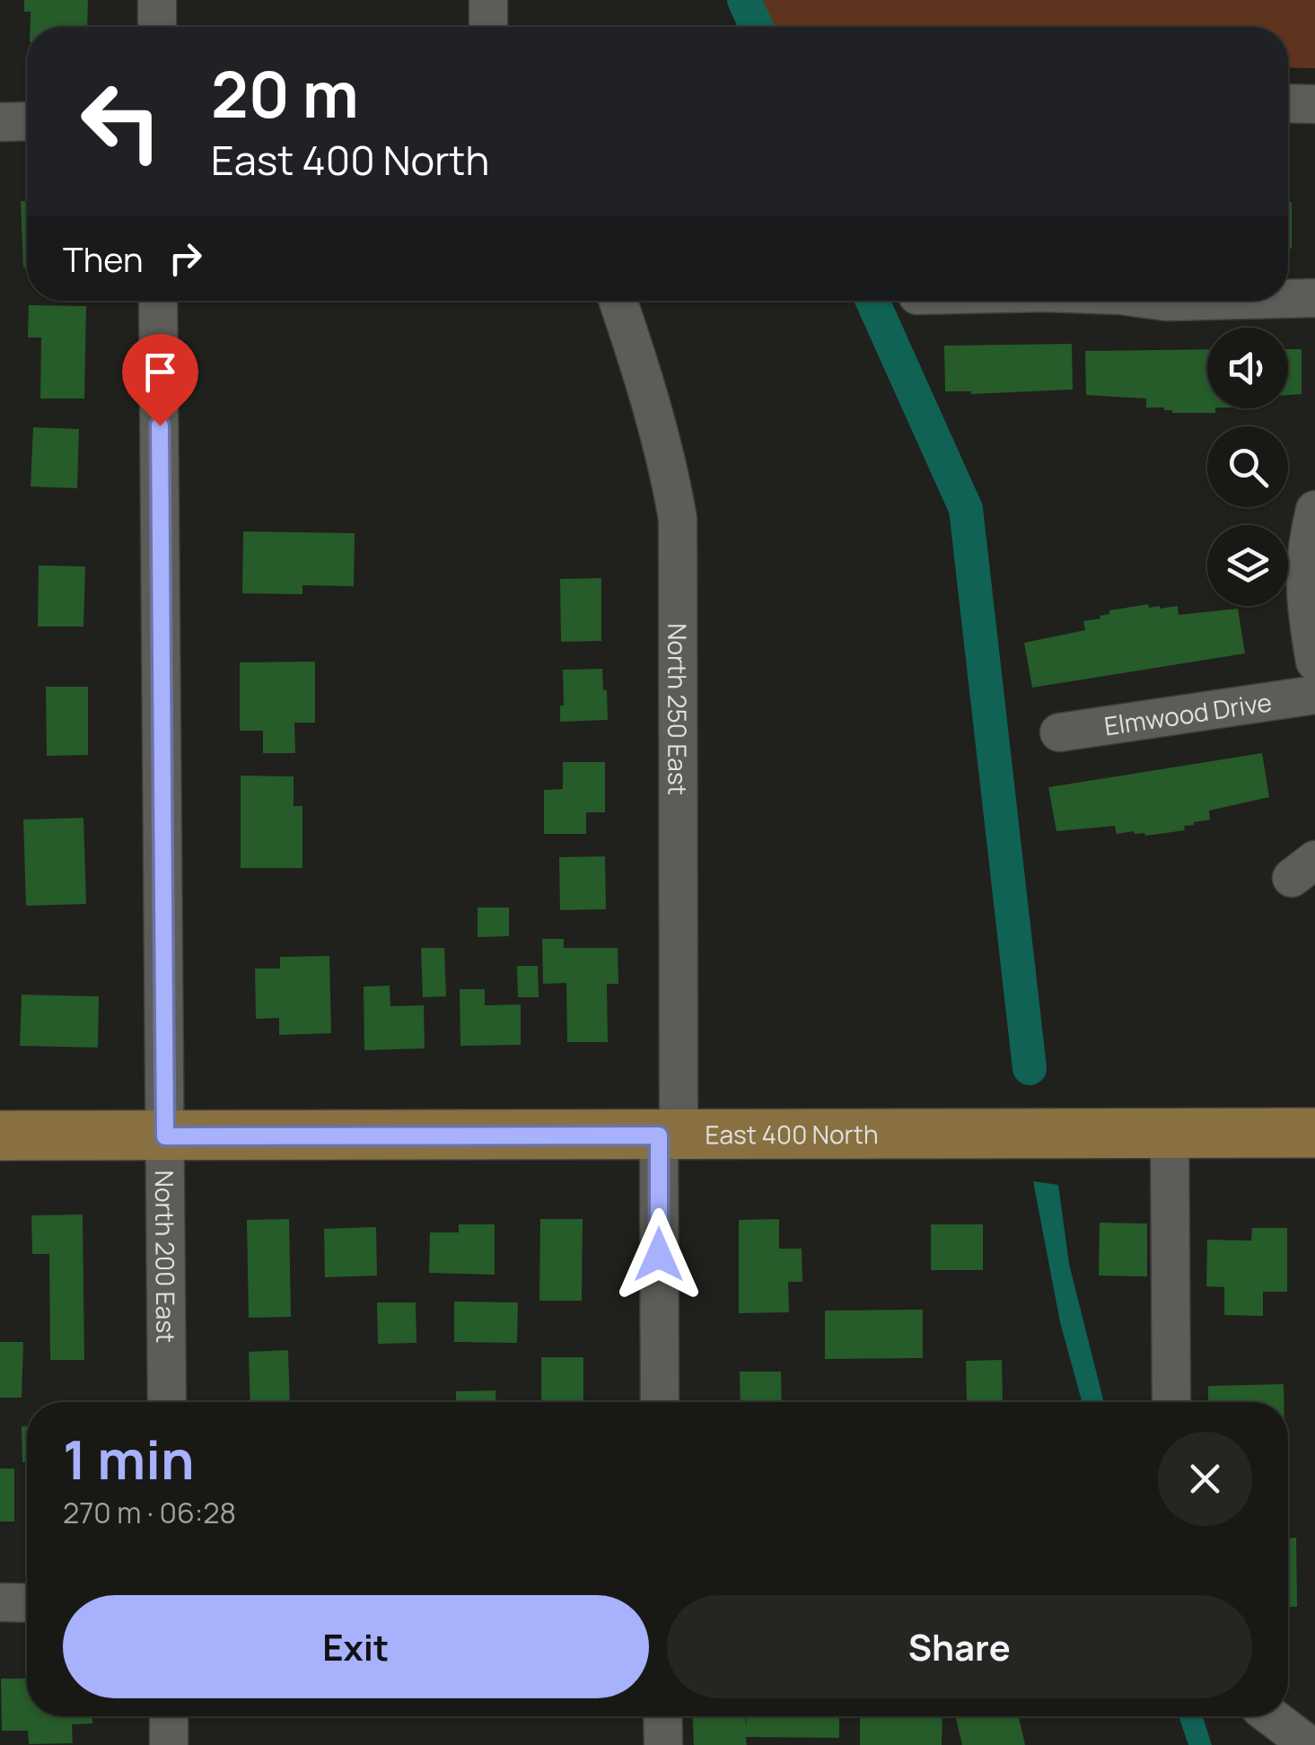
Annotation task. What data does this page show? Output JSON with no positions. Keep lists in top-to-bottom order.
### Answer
{
  "streets": {
    "main road": ["East 400 North"],
    "street": ["North 250 East", "Elmwood Drive", "North 200 East"]
  },
  "crossings": [
    ["North 250 East", "East 400 North"],
    ["East 400 North", "North 200 East"]
  ],
  "page": {
    "turn": ["20 m", "East 400 North"],
    "then": "Then",
    "heading": ["1 min", "270 m · 06:28"],
    "buttons": ["Exit", "Share"]
  }
}
